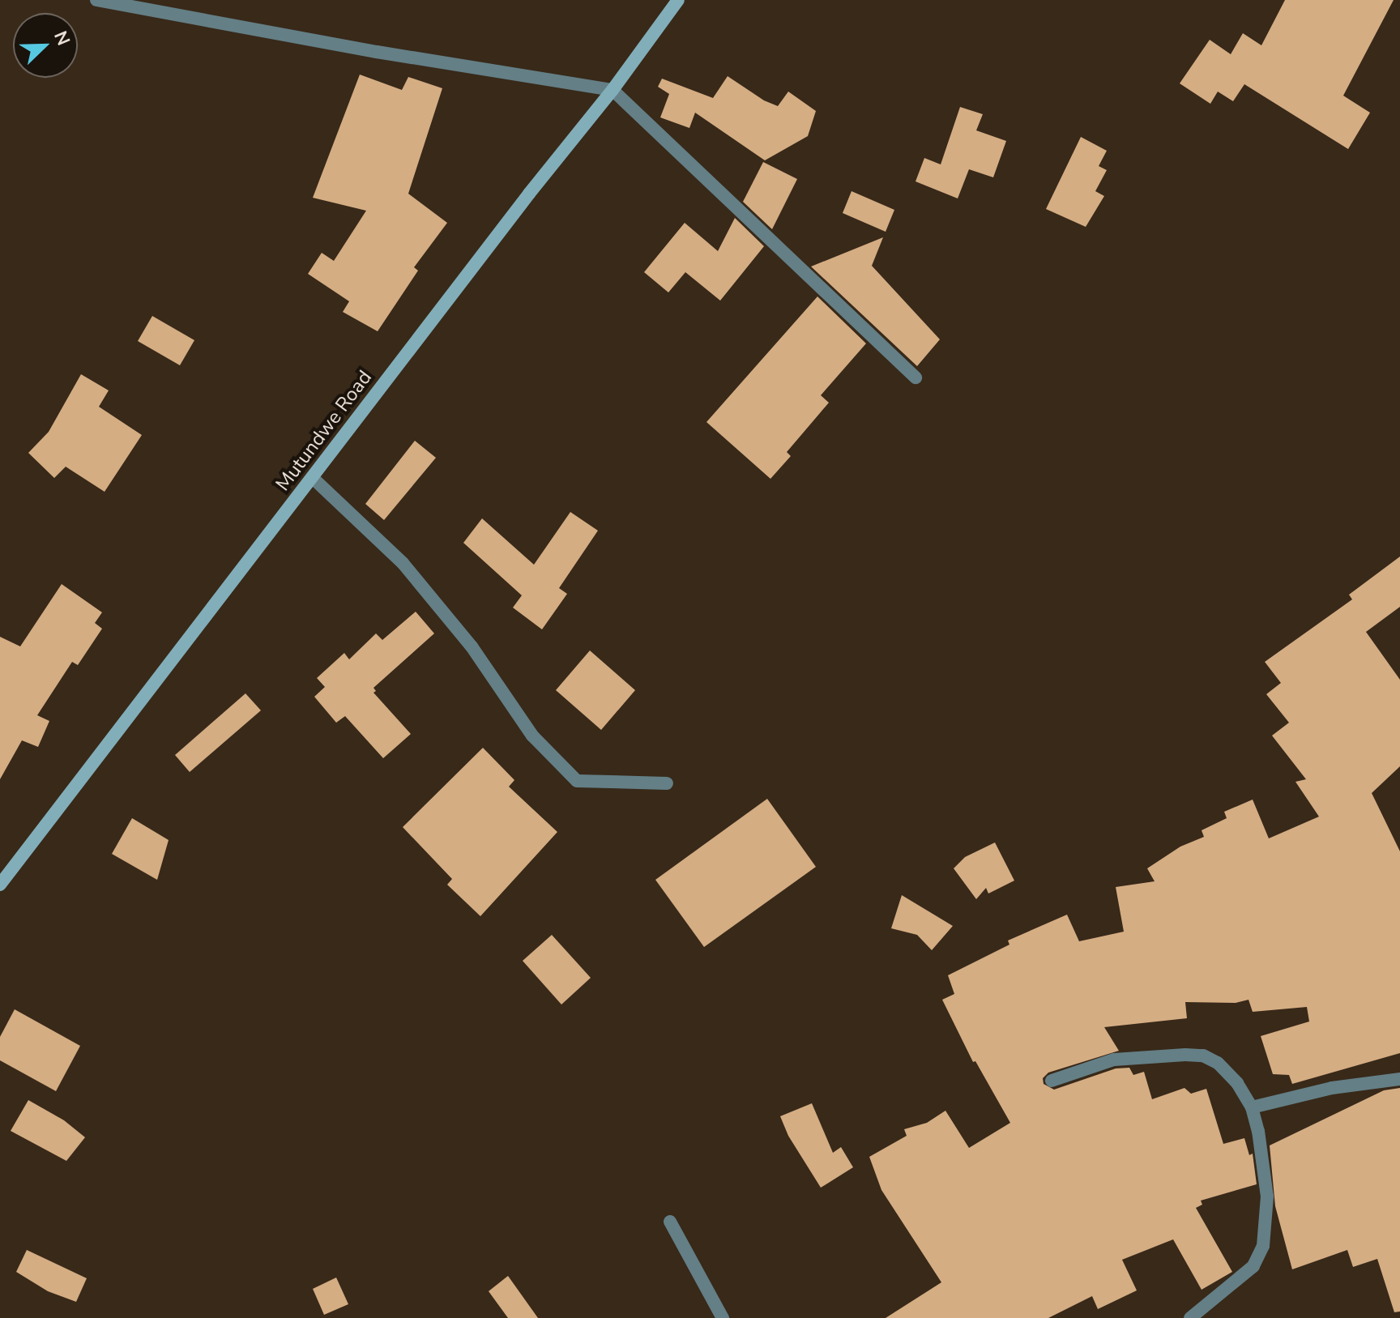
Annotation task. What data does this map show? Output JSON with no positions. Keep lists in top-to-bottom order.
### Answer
{
  "streets": {
    "main road": ["Mutundwe Road"]
  },
  "north": "top right"
}
